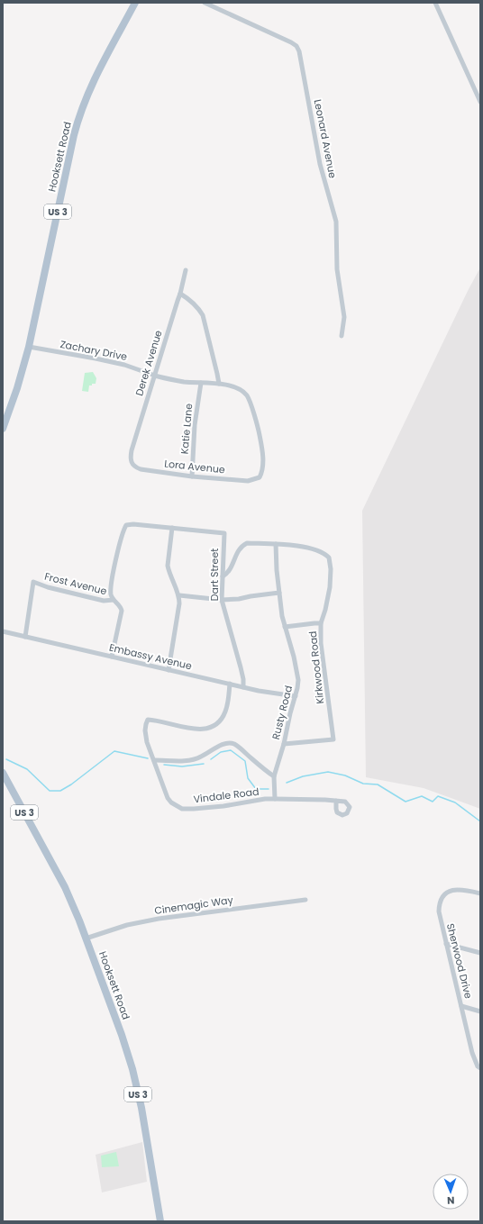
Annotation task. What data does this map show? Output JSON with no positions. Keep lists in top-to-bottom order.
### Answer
{
  "streets": {
    "main road": ["Hooksett Road", "US 3"],
    "street": [
      "Leonard Avenue",
      "Zachary Drive",
      "Derek Avenue",
      "Katie Lane",
      "Lora Avenue",
      "Dart Street",
      "Frost Avenue",
      "Embassy Avenue",
      "Kirkwood Road",
      "Rusty Road",
      "Vindale Road",
      "Cinemagic Way",
      "Sherwood Drive"
    ]
  },
  "crossings": [
    ["Hooksett Road", "Zachary Drive"],
    ["Hooksett Road", "Cinemagic Way"],
    ["Zachary Drive", "Derek Avenue"],
    ["Zachary Drive", "Katie Lane"],
    ["Zachary Drive", "Lora Avenue"],
    ["Derek Avenue", "Lora Avenue"],
    ["Katie Lane", "Lora Avenue"],
    ["Dart Street", "Embassy Avenue"],
    ["Frost Avenue", "Embassy Avenue"],
    ["Embassy Avenue", "Rusty Road"],
    ["Embassy Avenue", "Vindale Road"],
    ["Kirkwood Road", "Rusty Road"],
    ["Rusty Road", "Vindale Road"]
  ],
  "north": "bottom"
}
